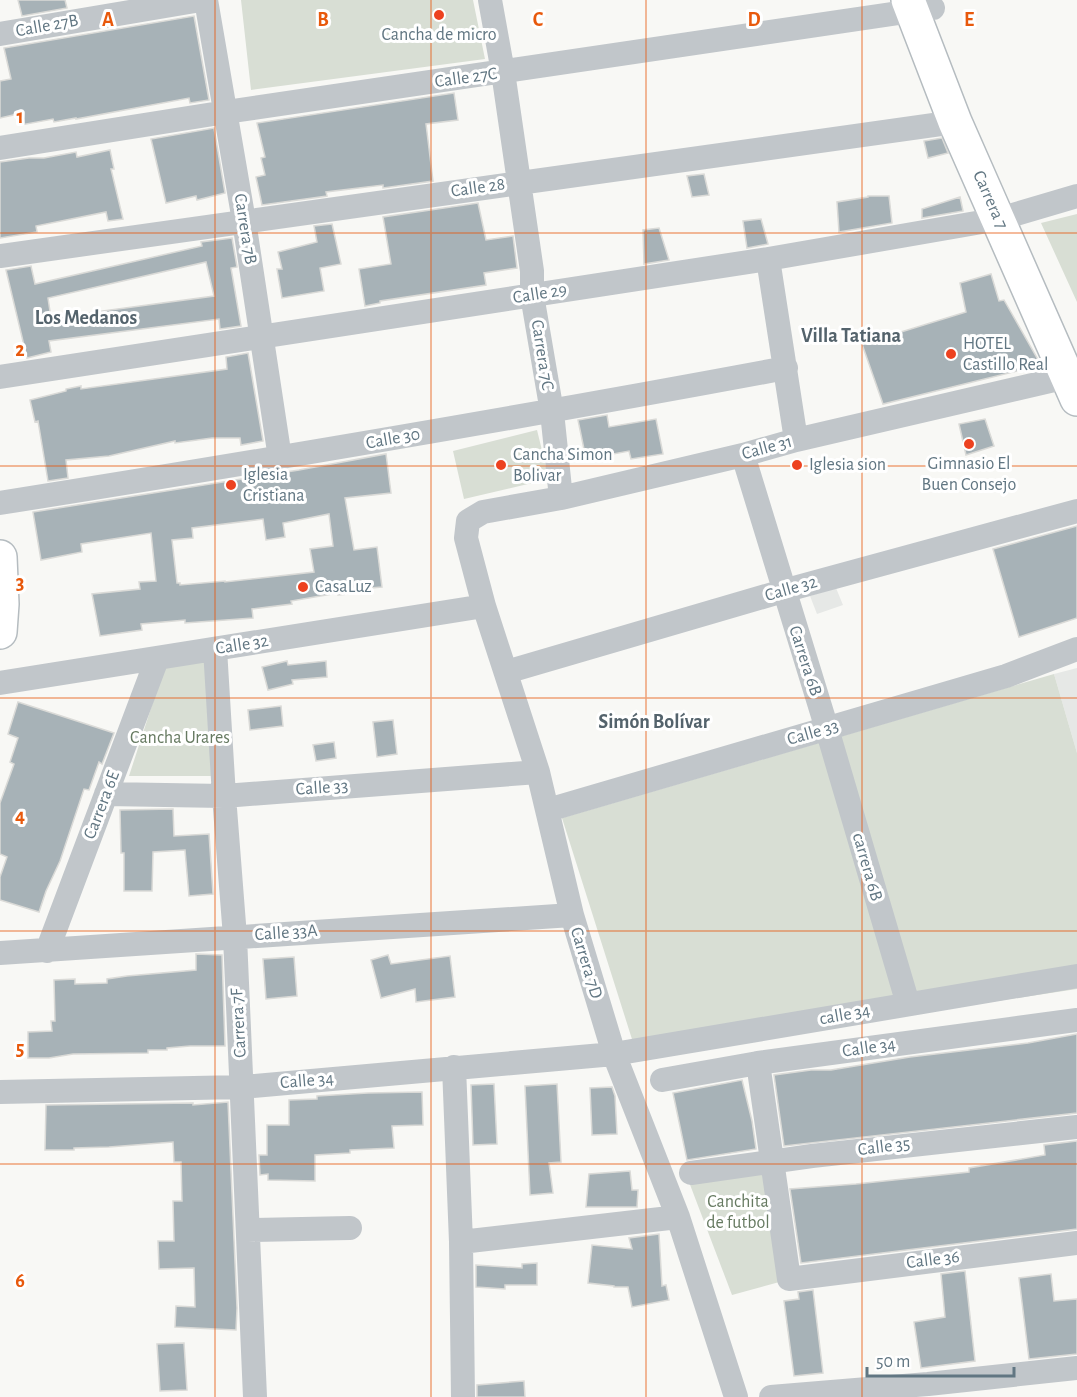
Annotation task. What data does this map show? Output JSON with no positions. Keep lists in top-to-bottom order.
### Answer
{
  "streets": {
    "main road": ["Carrera 7"],
    "street": [
      "Calle 27B",
      "Calle 27C",
      "Calle 28",
      "Carrera 7B",
      "Calle 29",
      "Carrera 7C",
      "Calle 30",
      "Calle 31",
      "Calle 32",
      "Carrera 6B",
      "Calle 33",
      "Carrera 6E",
      "carrera 6B",
      "Calle 33A",
      "Carrera 7D",
      "calle 34",
      "Carrera 7F",
      "Calle 34",
      "Calle 35",
      "Calle 36"
    ]
  },
  "crossings": [
    ["Calle 27C", "Carrera 7"],
    ["Calle 27C", "Carrera 7B"],
    ["Calle 27C", "Carrera 7C"],
    ["Calle 28", "Carrera 7"],
    ["Calle 28", "Carrera 7B"],
    ["Calle 28", "Carrera 7C"],
    ["Carrera 7", "Calle 29"],
    ["Carrera 7", "Calle 31"],
    ["Carrera 7B", "Calle 29"],
    ["Carrera 7B", "Calle 30"],
    ["Calle 29", "Carrera 7C"],
    ["Carrera 7C", "Calle 30"],
    ["Carrera 7C", "Calle 31"],
    ["Calle 31", "Carrera 6B"],
    ["Calle 31", "Carrera 7D"],
    ["Calle 32", "Carrera 6B"],
    ["Calle 32", "Carrera 6E"],
    ["Calle 32", "Carrera 7D"],
    ["Calle 32", "Carrera 7F"],
    ["Carrera 6B", "Calle 33"],
    ["Carrera 6B", "carrera 6B"],
    ["Calle 33", "Carrera 6E"],
    ["Calle 33", "carrera 6B"],
    ["Calle 33", "Carrera 7D"],
    ["Calle 33", "Carrera 7F"],
    ["Carrera 6E", "Calle 33A"],
    ["carrera 6B", "calle 34"],
    ["Calle 33A", "Carrera 7D"],
    ["Calle 33A", "Carrera 7F"],
    ["Carrera 7D", "calle 34"],
    ["Carrera 7D", "Calle 34"],
    ["calle 34", "Calle 34"],
    ["Carrera 7F", "Calle 34"],
    ["Calle 35", "Calle 36"]
  ],
  "districts": ["Los Medanos", "Villa Tatiana", "Simón Bolívar"],
  "parks": ["Cancha Urares", "Canchita de futbol"],
  "places": [
    "Cancha de micro",
    "HOTEL Castillo Real",
    "Gimnasio El Buen Consejo",
    "Cancha Simon Bolivar",
    "Iglesia sion",
    "Iglesia Cristiana",
    "CasaLuz"
  ],
  "scale_bar": "50 m",
  "grid": {
    "columns": [
      "A",
      "B",
      "C",
      "D",
      "E"
    ],
    "rows": [
      "1",
      "2",
      "3",
      "4",
      "5",
      "6"
    ]
  }
}
